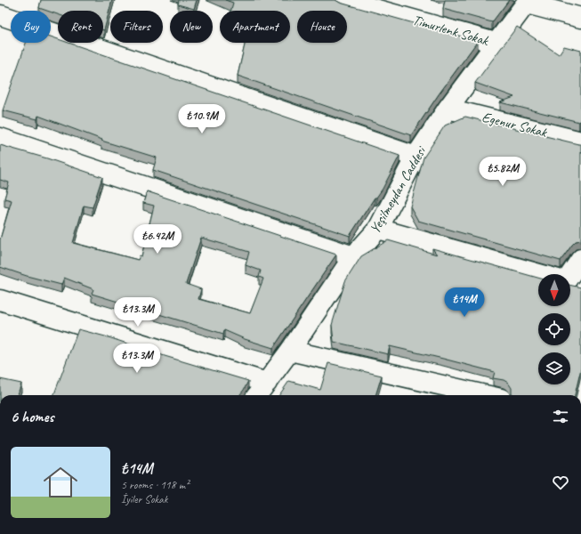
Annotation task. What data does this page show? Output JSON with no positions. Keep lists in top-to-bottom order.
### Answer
{
  "streets": {
    "street": ["Timurlenk Sokak", "Egenur Sokak", "Yeşilmeydan Caddesi"]
  },
  "crossings": [
    ["Timurlenk Sokak", "Yeşilmeydan Caddesi"],
    ["Egenur Sokak", "Yeşilmeydan Caddesi"]
  ],
  "north": "bottom",
  "page": {
    "chip": [
      "Buy",
      "Rent",
      "Filters",
      "New",
      "Apartment",
      "House"
    ],
    "price": [
      "₺10.9M",
      "₺5.82M",
      "₺6.42M",
      "₺14M",
      "₺13.3M",
      "₺13.3M"
    ],
    "heading": "6 homes",
    "list": [
      {
        "name": "₺14M",
        "note": "5 rooms · 118 m² · İyiler Sokak"
      }
    ]
  }
}
